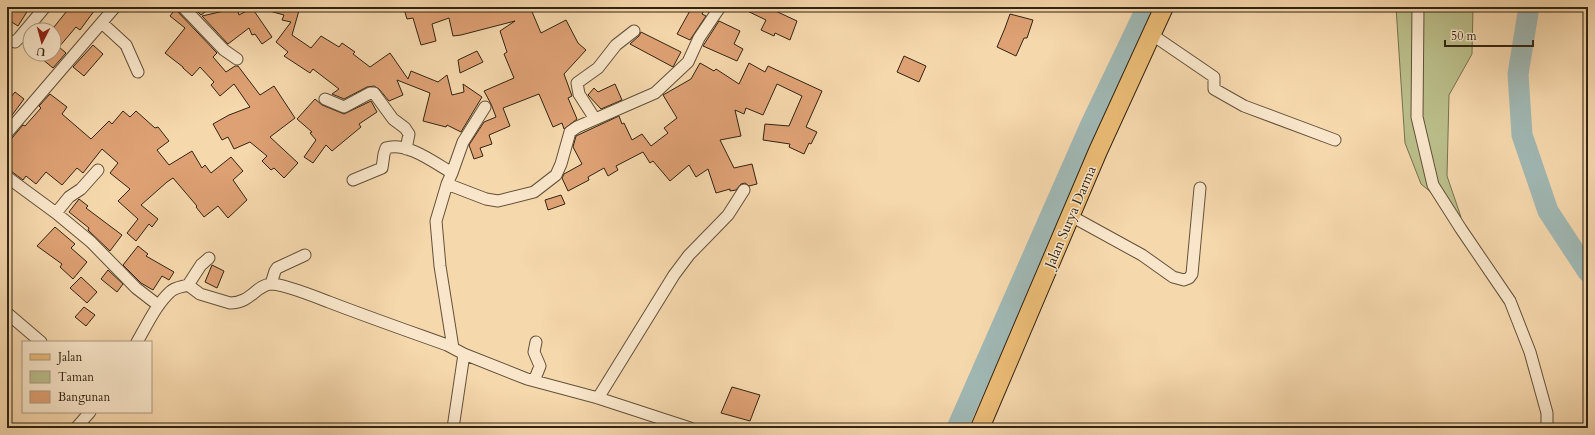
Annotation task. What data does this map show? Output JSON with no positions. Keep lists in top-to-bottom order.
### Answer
{
  "streets": {
    "main road": ["Jalan Surya Darma"]
  },
  "legend": ["Jalan", "Taman", "Bangunan"],
  "scale_bar": "50 m",
  "north": "bottom"
}
